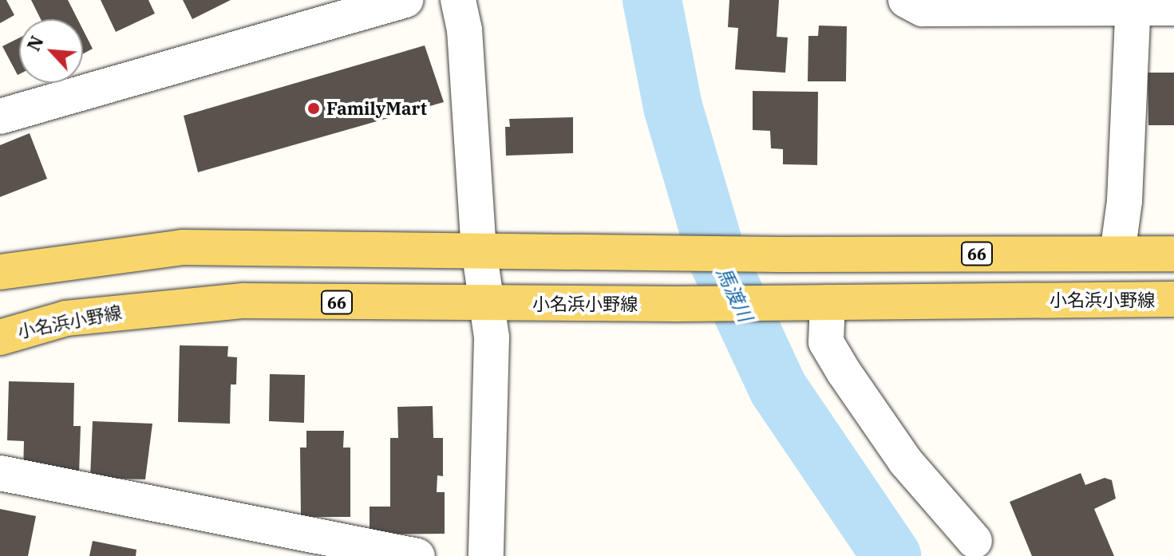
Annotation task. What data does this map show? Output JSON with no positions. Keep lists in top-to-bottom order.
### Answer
{
  "streets": {
    "main road": ["66", "小名浜小野線"]
  },
  "water": ["馬渡川"],
  "places": ["FamilyMart"],
  "north": "top left"
}
